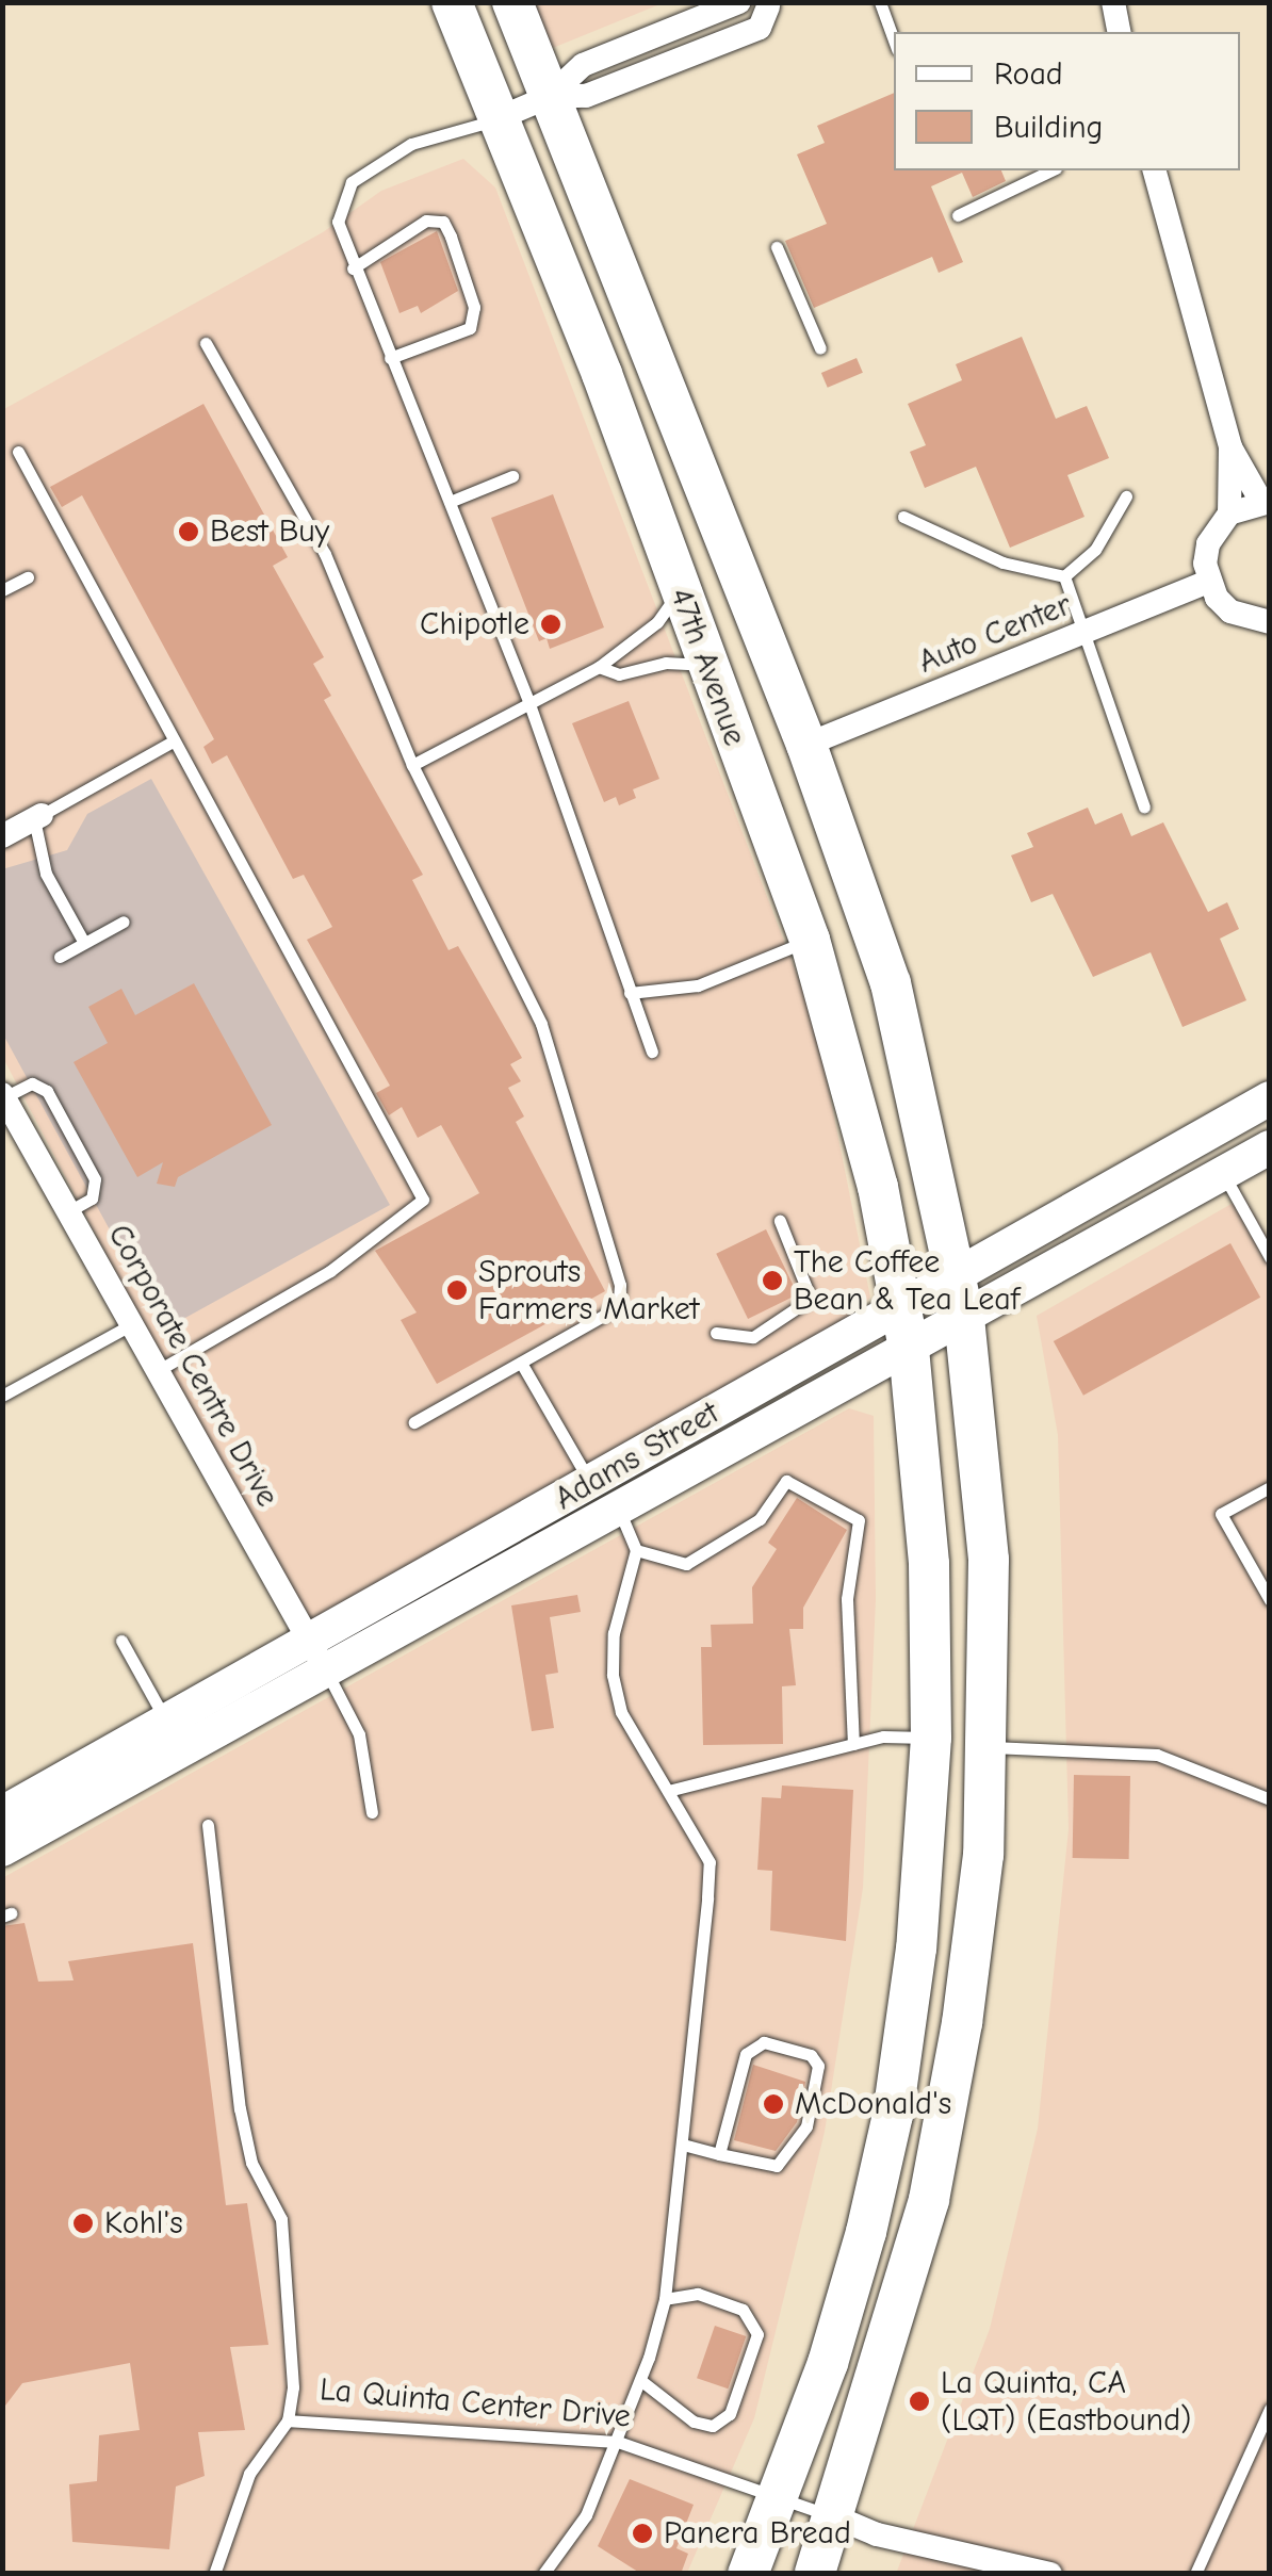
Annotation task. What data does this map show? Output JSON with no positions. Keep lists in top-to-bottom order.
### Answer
{
  "streets": {
    "main road": ["47th Avenue"],
    "street": ["Auto Center", "Corporate Centre Drive", "Adams Street"],
    "lane": ["La Quinta Center Drive"]
  },
  "crossings": [
    ["Auto Center", "47th Avenue"],
    ["47th Avenue", "Adams Street"],
    ["47th Avenue", "La Quinta Center Drive"],
    ["Corporate Centre Drive", "Adams Street"]
  ],
  "places": [
    "Best Buy",
    "Chipotle",
    "The Coffee Bean & Tea Leaf",
    "Sprouts Farmers Market",
    "McDonald's",
    "Kohl's",
    "La Quinta, CA (LQT) (Eastbound)",
    "Panera Bread"
  ],
  "legend": ["Road", "Building"]
}
